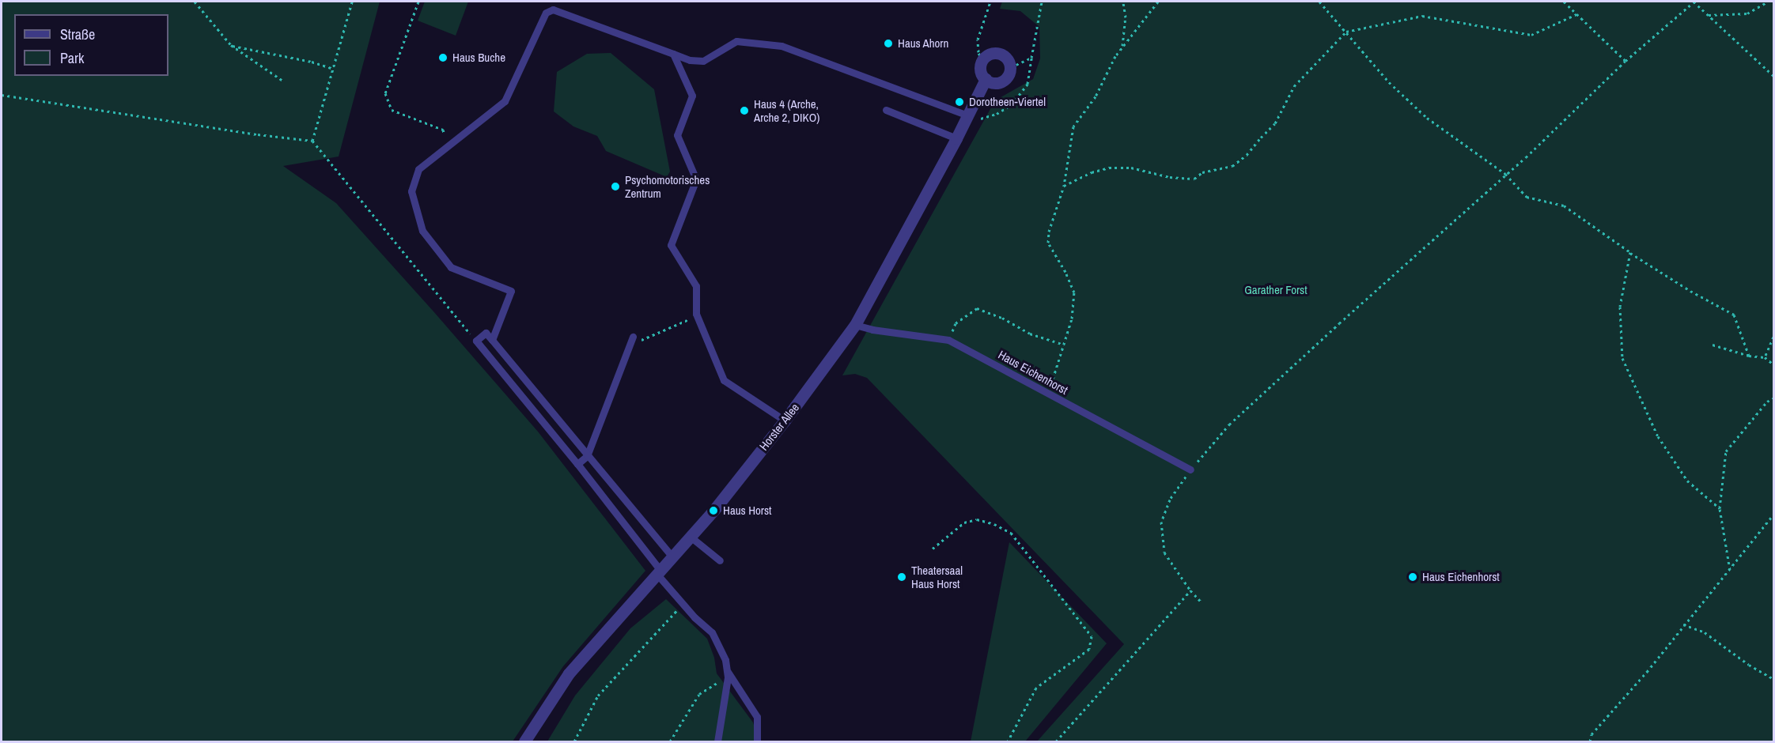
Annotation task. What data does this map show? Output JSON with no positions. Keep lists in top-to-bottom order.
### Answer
{
  "streets": {
    "street": ["Horster Allee"],
    "lane": ["Haus Eichenhorst"]
  },
  "crossings": [
    ["Haus Eichenhorst", "Horster Allee"]
  ],
  "parks": ["Garather Forst"],
  "places": [
    "Haus Ahorn",
    "Haus Buche",
    "Dorotheen-Viertel",
    "Haus 4 (Arche, Arche 2, DIKO)",
    "Psychomotorisches Zentrum",
    "Haus Horst",
    "Theatersaal Haus Horst",
    "Haus Eichenhorst"
  ],
  "legend": ["Straße", "Park"]
}
